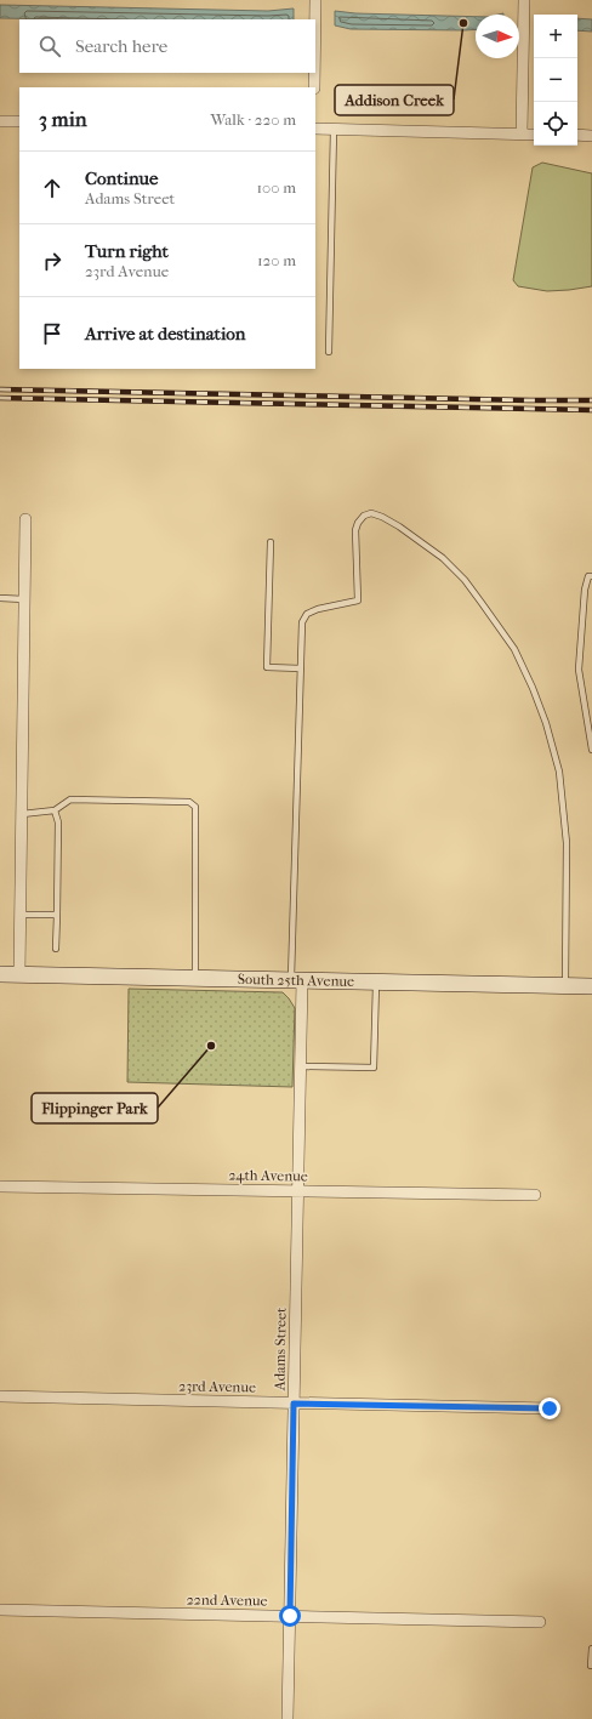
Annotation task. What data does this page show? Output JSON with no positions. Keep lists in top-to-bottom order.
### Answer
{
  "streets": {
    "main road": ["South 25th Avenue"],
    "street": [
      "24th Avenue",
      "Adams Street",
      "23rd Avenue",
      "22nd Avenue"
    ]
  },
  "crossings": [
    ["South 25th Avenue", "Adams Street"],
    ["24th Avenue", "Adams Street"],
    ["Adams Street", "23rd Avenue"],
    ["Adams Street", "22nd Avenue"]
  ],
  "places": ["Addison Creek", "Flippinger Park"],
  "north": "right",
  "page": {
    "map_buttons": ["+", "−"],
    "search": "Search here",
    "heading": ["3 min", "Walk · 220 m"],
    "list": [
      ["Continue", "Adams Street", "100 m"],
      ["Turn right", "23rd Avenue", "120 m"],
      "Arrive at destination"
    ]
  }
}
